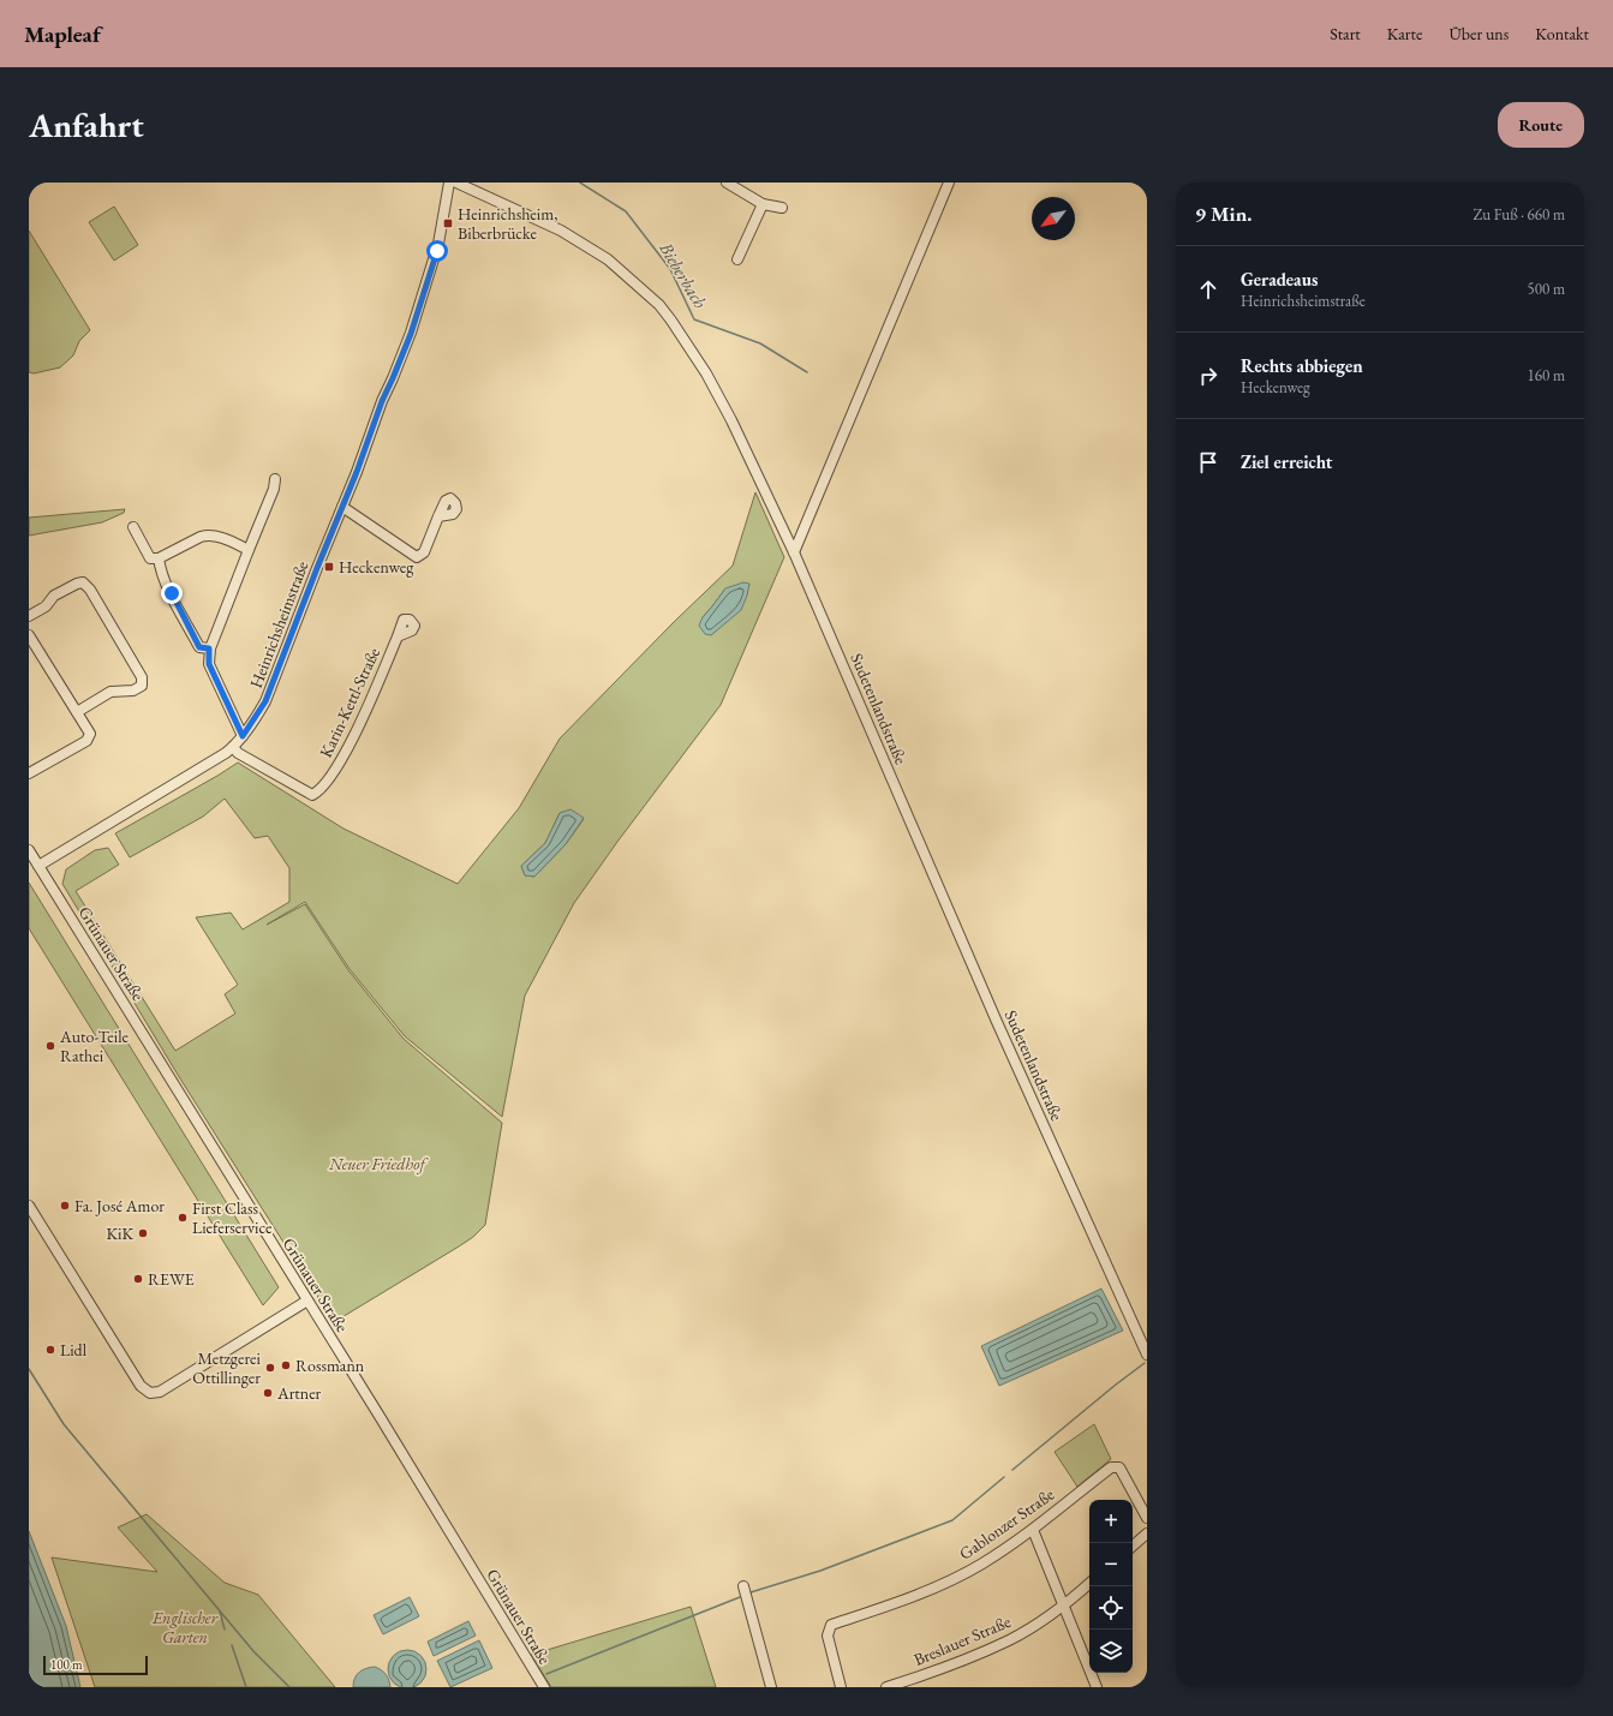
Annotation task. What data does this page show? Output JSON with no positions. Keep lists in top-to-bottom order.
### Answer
{
  "streets": {
    "street": [
      "Heinrichsheimstraße",
      "Karin-Kettl-Straße",
      "Sudetenlandstraße",
      "Grünauer Straße",
      "Gablonzer Straße",
      "Breslauer Straße"
    ]
  },
  "crossings": [
    ["Heinrichsheimstraße", "Karin-Kettl-Straße"],
    ["Heinrichsheimstraße", "Grünauer Straße"]
  ],
  "water": ["Bieberbach"],
  "parks": ["Neuer Friedhof", "Englischer Garten"],
  "places": {
    "transit": ["Heinrichsheim, Biberbrücke", "Heckenweg"],
    "other": [
      "Auto-Teile Rathei",
      "Fa. José Amor",
      "First Class Lieferservice",
      "KiK",
      "REWE",
      "Lidl",
      "Rossmann",
      "Metzgerei Ottillinger",
      "Artner"
    ]
  },
  "scale_bar": "100 m",
  "north": "bottom left",
  "page": {
    "header": "Mapleaf",
    "nav": [
      "Start",
      "Karte",
      "Über uns",
      "Kontakt"
    ],
    "buttons": "Route",
    "title": "Anfahrt",
    "heading": ["9 Min.", "Zu Fuß · 660 m"],
    "list": [
      ["Geradeaus", "Heinrichsheimstraße", "500 m"],
      ["Rechts abbiegen", "Heckenweg", "160 m"],
      "Ziel erreicht"
    ],
    "map_buttons": ["+", "−"],
    "scale": "100 m"
  }
}
